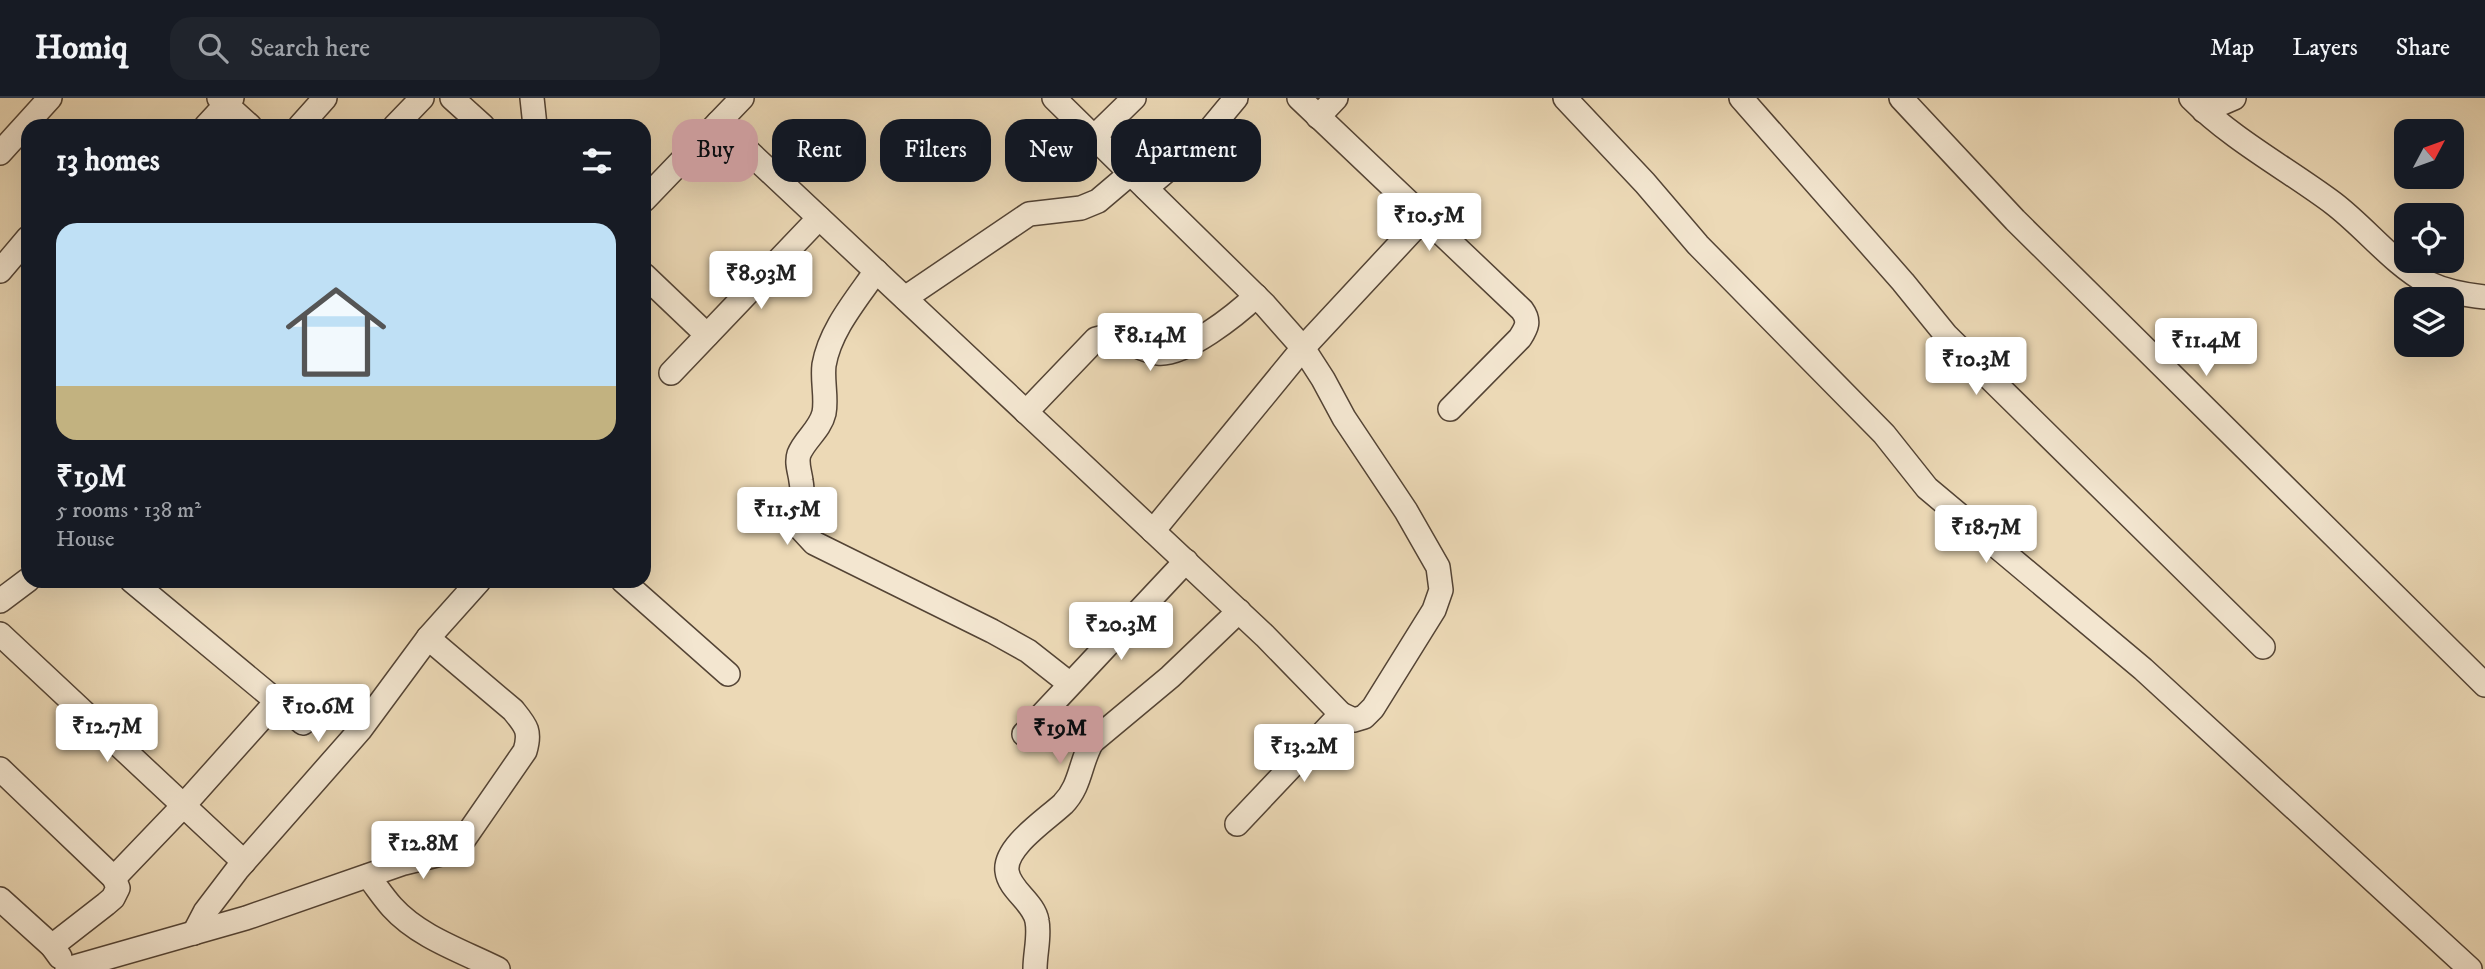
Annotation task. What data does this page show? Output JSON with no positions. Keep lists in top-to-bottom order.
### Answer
{
  "north": "top right",
  "page": {
    "header": "Homiq",
    "search": "Search here",
    "nav": ["Map", "Layers", "Share"],
    "chip": [
      "Buy",
      "Rent",
      "Filters",
      "New",
      "Apartment"
    ],
    "heading": "13 homes",
    "price": [
      "₹10.5M",
      "₹8.93M",
      "₹8.14M",
      "₹11.4M",
      "₹10.3M",
      "₹11.5M",
      "₹18.7M",
      "₹20.3M",
      "₹10.6M",
      "₹12.7M",
      "₹19M",
      "₹13.2M",
      "₹12.8M"
    ],
    "list": [
      {
        "name": "₹19M",
        "note": "5 rooms · 138 m² · House"
      }
    ]
  }
}
